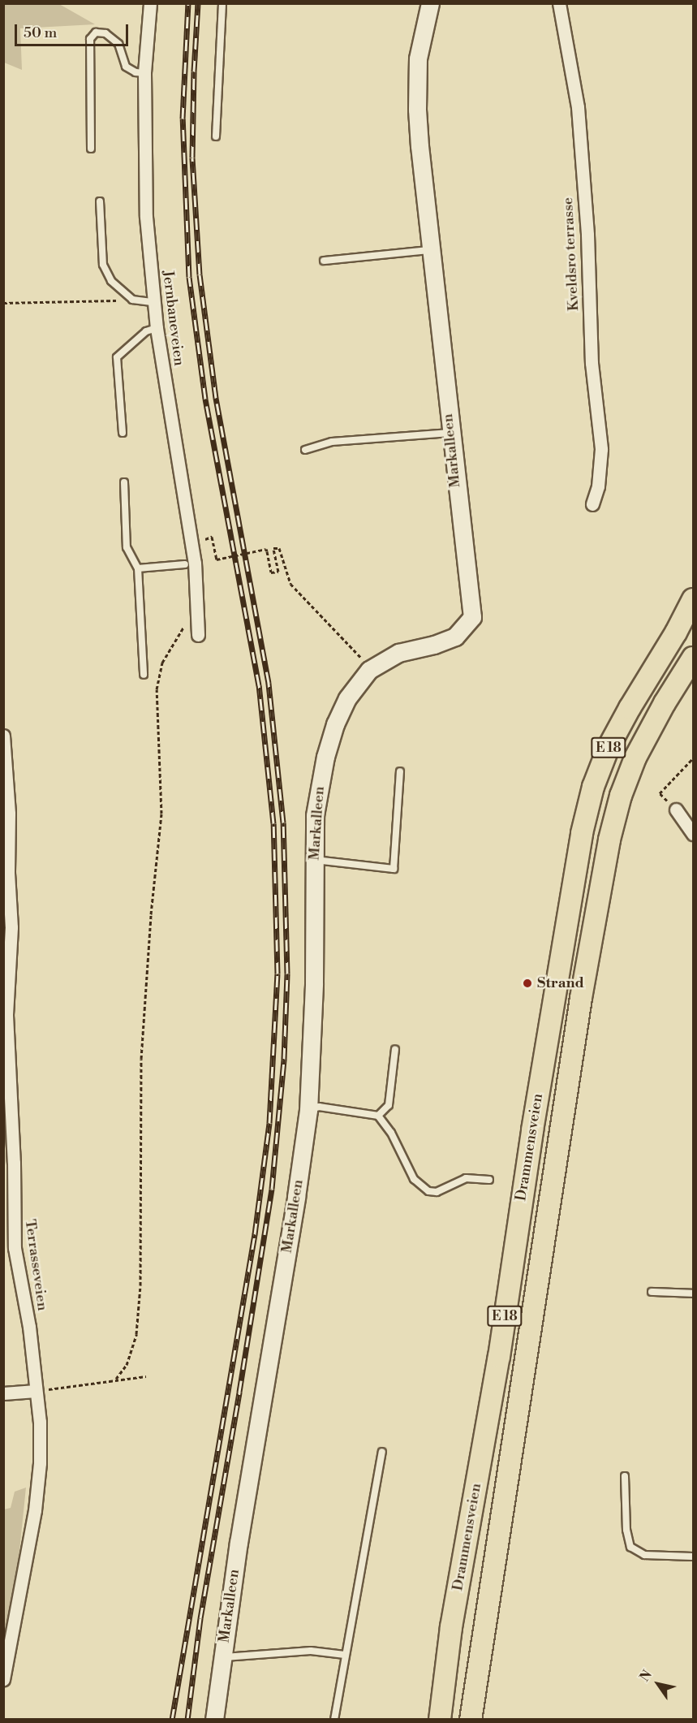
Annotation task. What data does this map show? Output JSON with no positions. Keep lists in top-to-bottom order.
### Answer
{
  "streets": {
    "highway": ["E 18", "Drammensveien"],
    "main road": ["Markalleen"],
    "street": ["Kveldsro terrasse", "Jernbaneveien", "Terrasseveien"]
  },
  "places": ["Strand"],
  "scale_bar": "50 m",
  "north": "top left"
}
